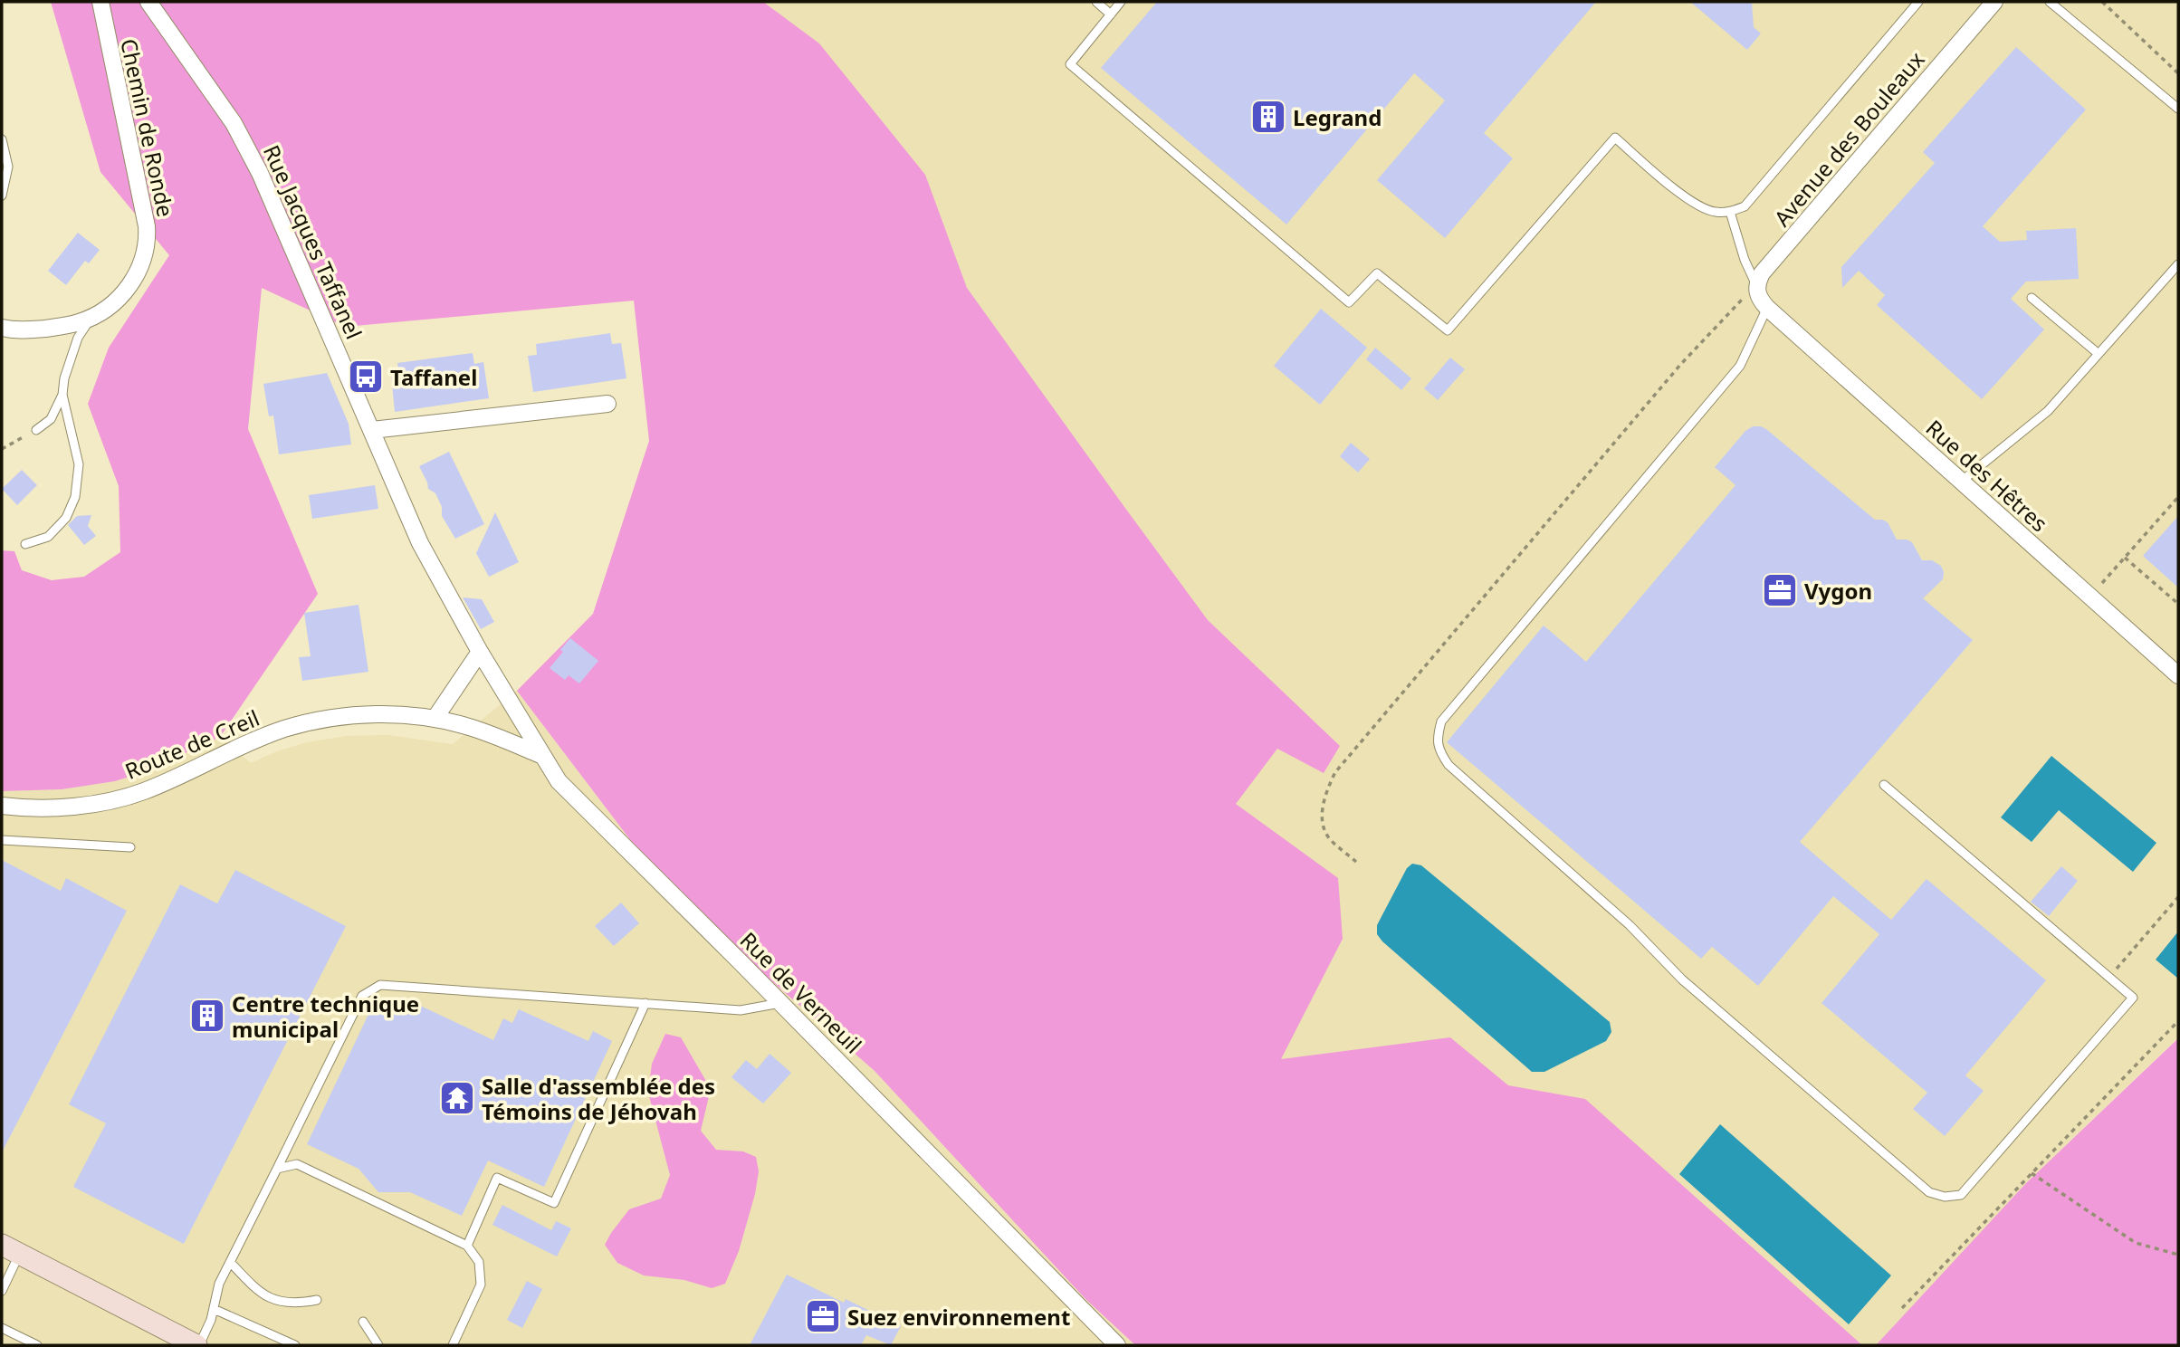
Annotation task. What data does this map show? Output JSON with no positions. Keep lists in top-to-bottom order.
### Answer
{
  "streets": {
    "street": [
      "Chemin de Ronde",
      "Avenue des Bouleaux",
      "Rue Jacques Taffanel",
      "Rue des Hêtres",
      "Route de Creil",
      "Rue de Verneuil"
    ]
  },
  "crossings": [
    ["Rue Jacques Taffanel", "Rue de Verneuil"],
    ["Route de Creil", "Rue de Verneuil"]
  ],
  "places": {
    "building": ["Legrand", "Centre technique municipal"],
    "bus stop": ["Taffanel"],
    "office": ["Vygon", "Suez environnement"],
    "temple": ["Salle d'assemblée des Témoins de Jéhovah"]
  }
}
